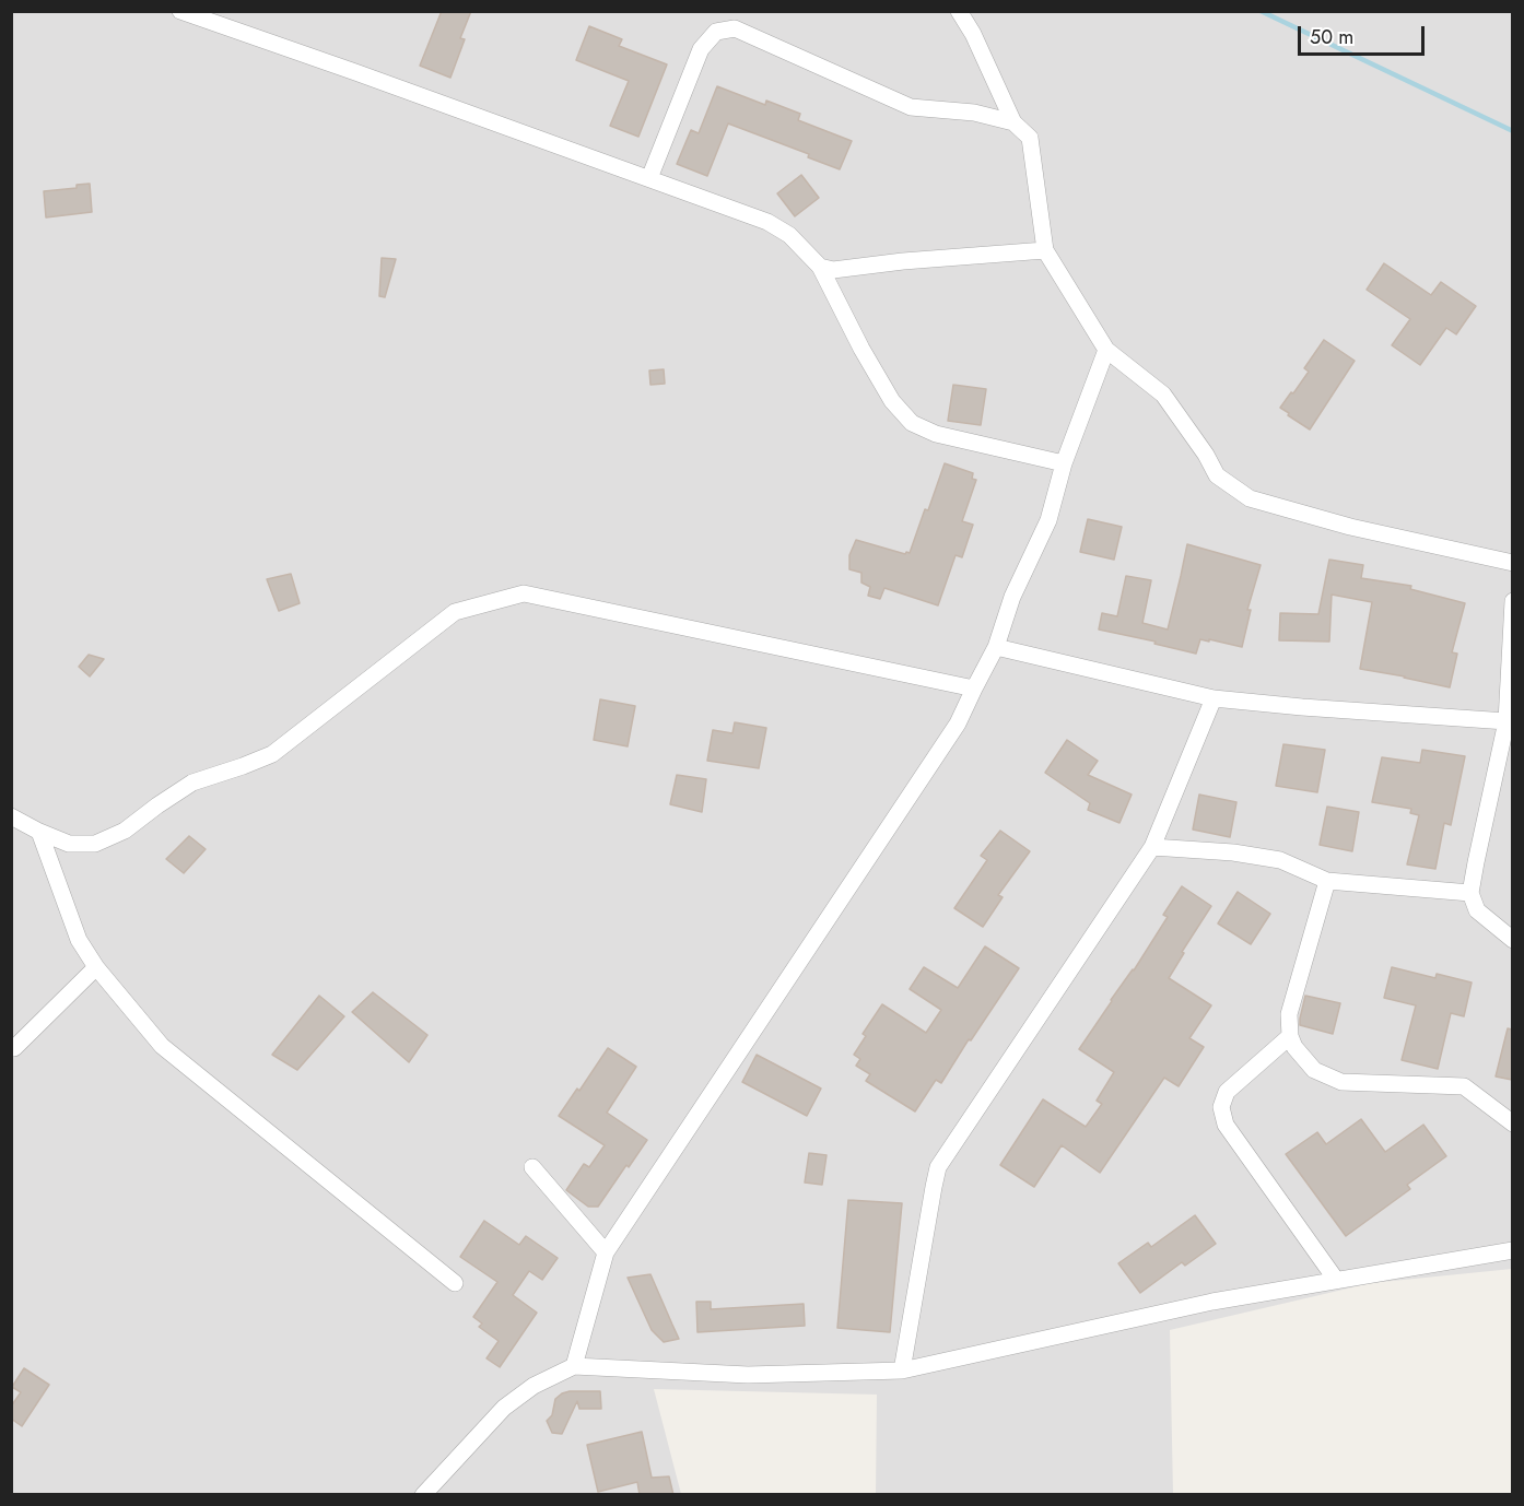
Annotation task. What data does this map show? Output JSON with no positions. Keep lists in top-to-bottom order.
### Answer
{
  "scale_bar": "50 m"
}
